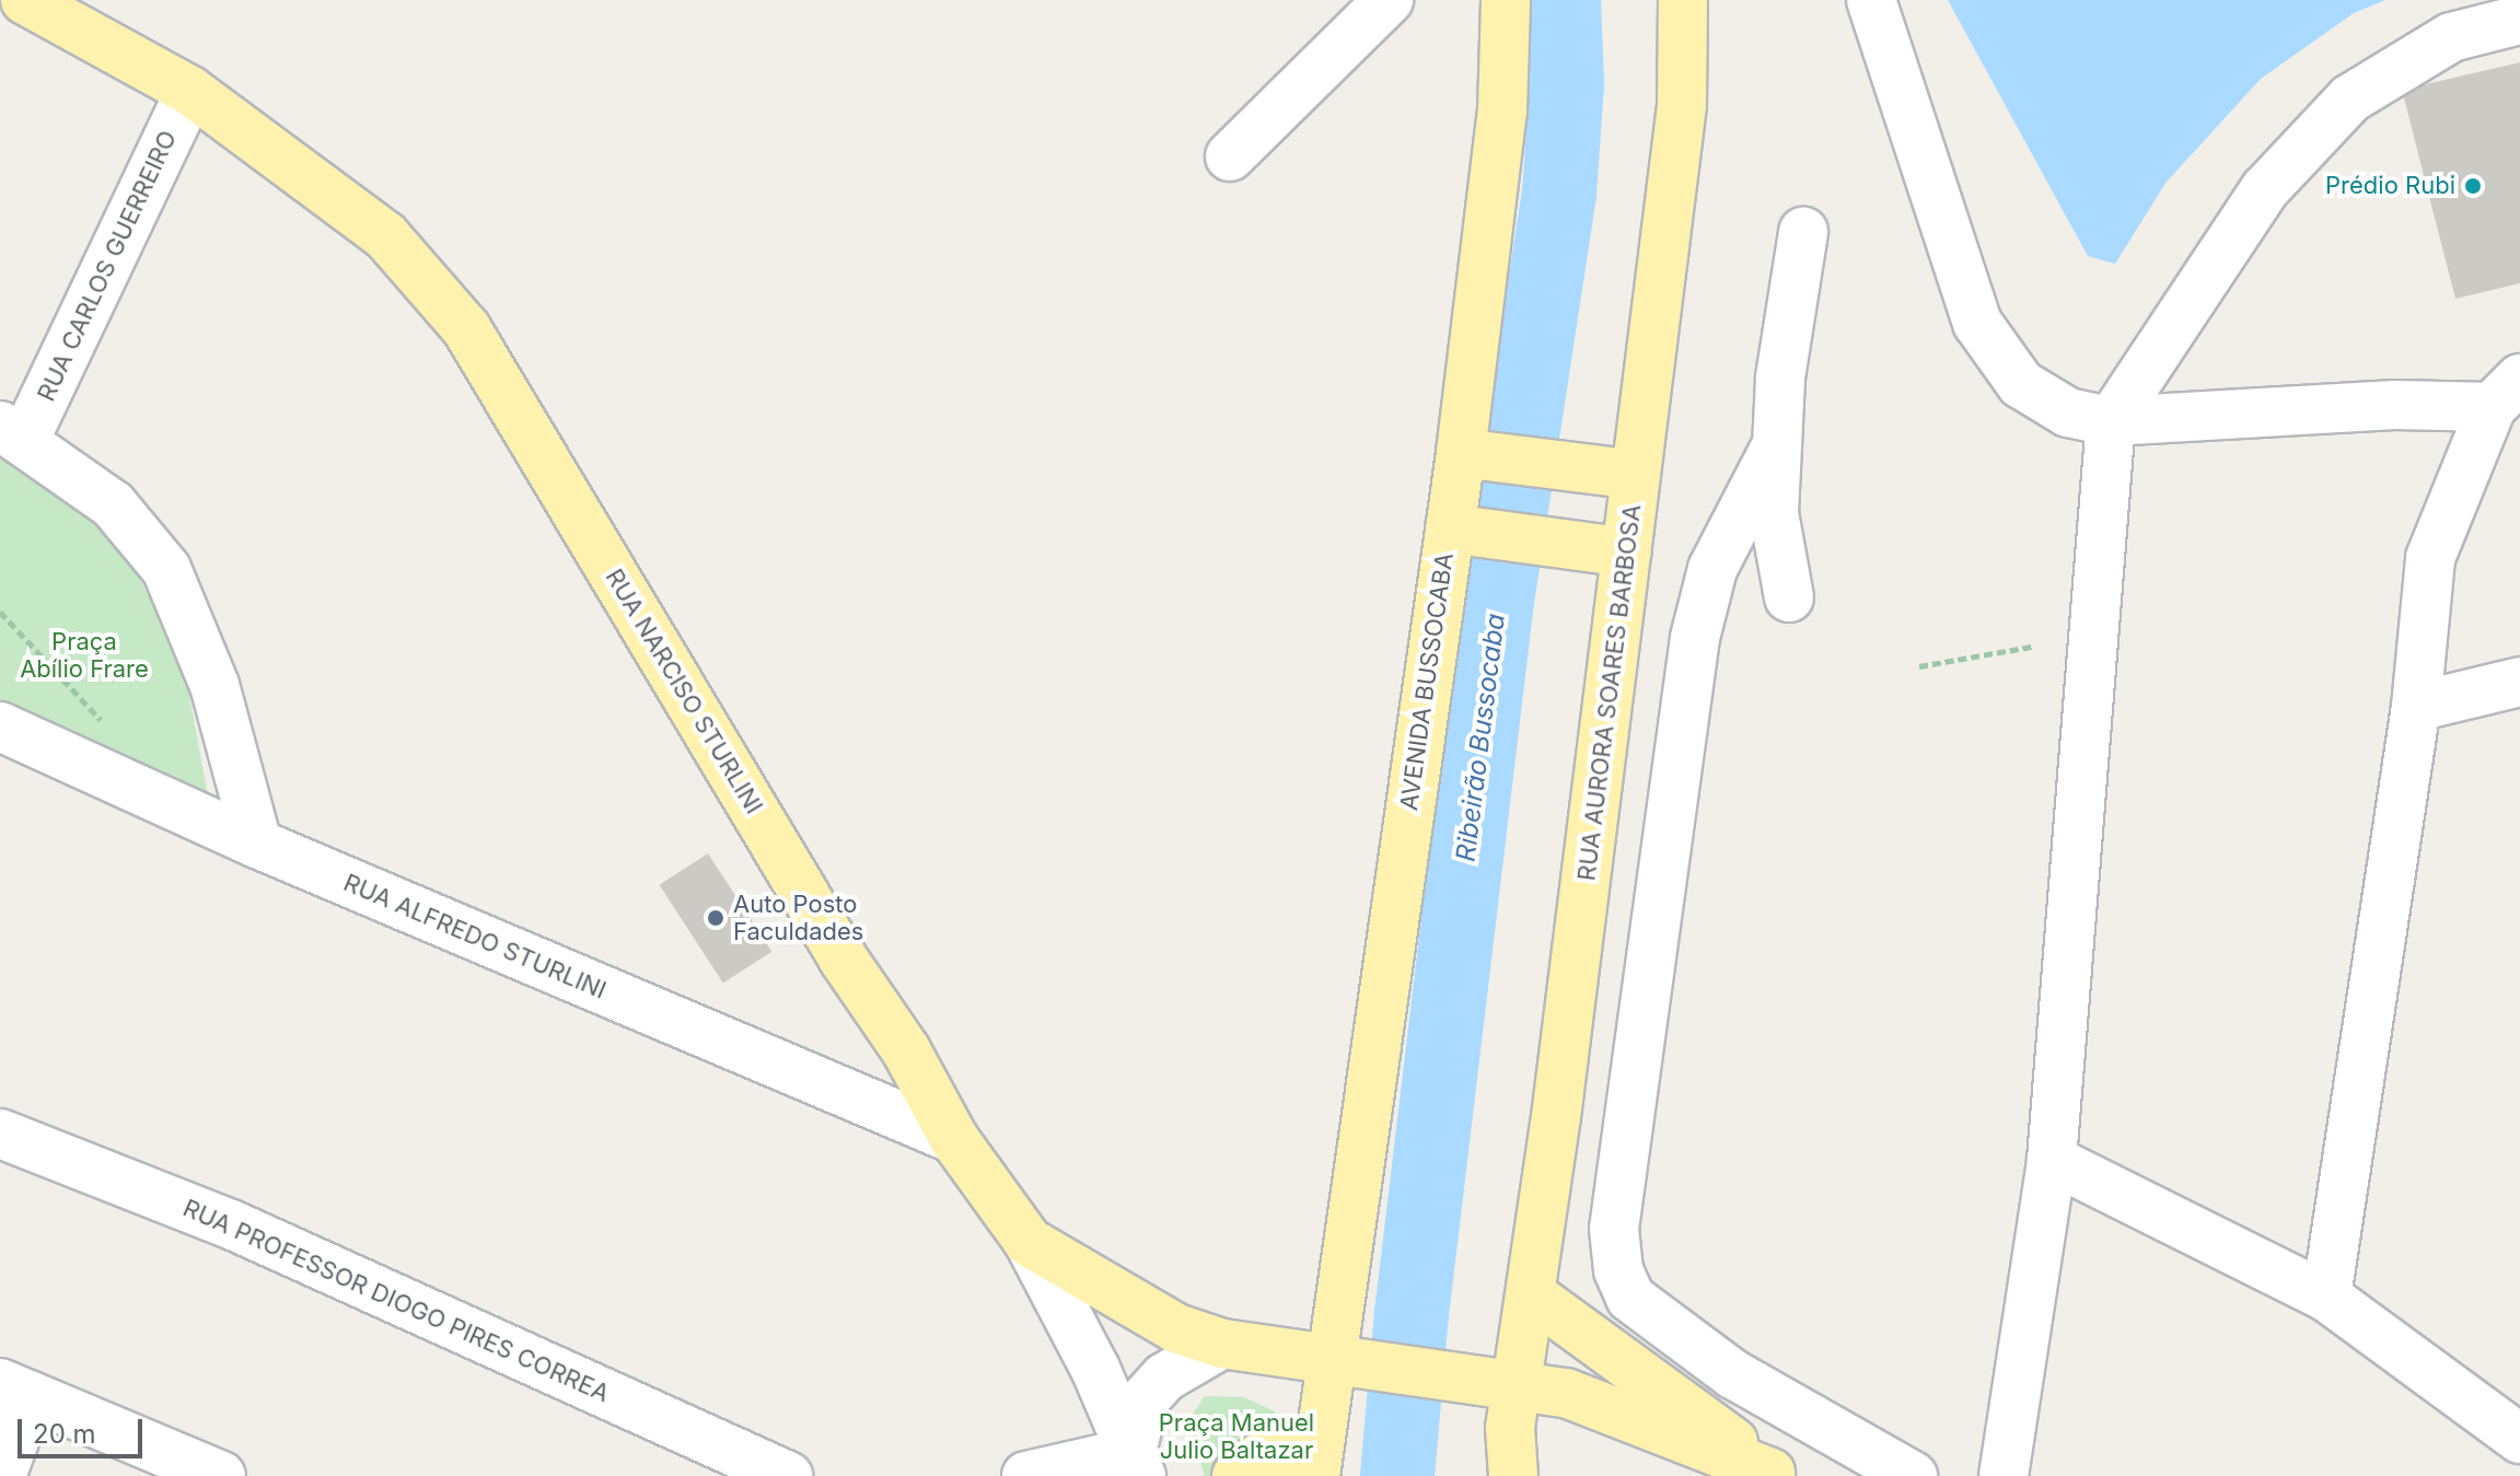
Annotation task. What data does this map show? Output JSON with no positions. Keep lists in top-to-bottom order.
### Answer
{
  "streets": {
    "main road": ["AVENIDA BUSSOCABA", "RUA NARCISO STURLINI", "RUA AURORA SOARES BARBOSA"],
    "street": ["RUA CARLOS GUERREIRO", "RUA ALFREDO STURLINI", "RUA PROFESSOR DIOGO PIRES CORREA"]
  },
  "crossings": [
    ["RUA CARLOS GUERREIRO", "RUA NARCISO STURLINI"],
    ["AVENIDA BUSSOCABA", "RUA NARCISO STURLINI"],
    ["RUA NARCISO STURLINI", "RUA AURORA SOARES BARBOSA"],
    ["RUA NARCISO STURLINI", "RUA ALFREDO STURLINI"]
  ],
  "water": ["Ribeirão Bussocaba"],
  "parks": ["Praça Abílio Frare", "Praça Manuel Julio Baltazar"],
  "places": ["Prédio Rubi", "Auto Posto Faculdades"],
  "scale_bar": "20 m"
}
